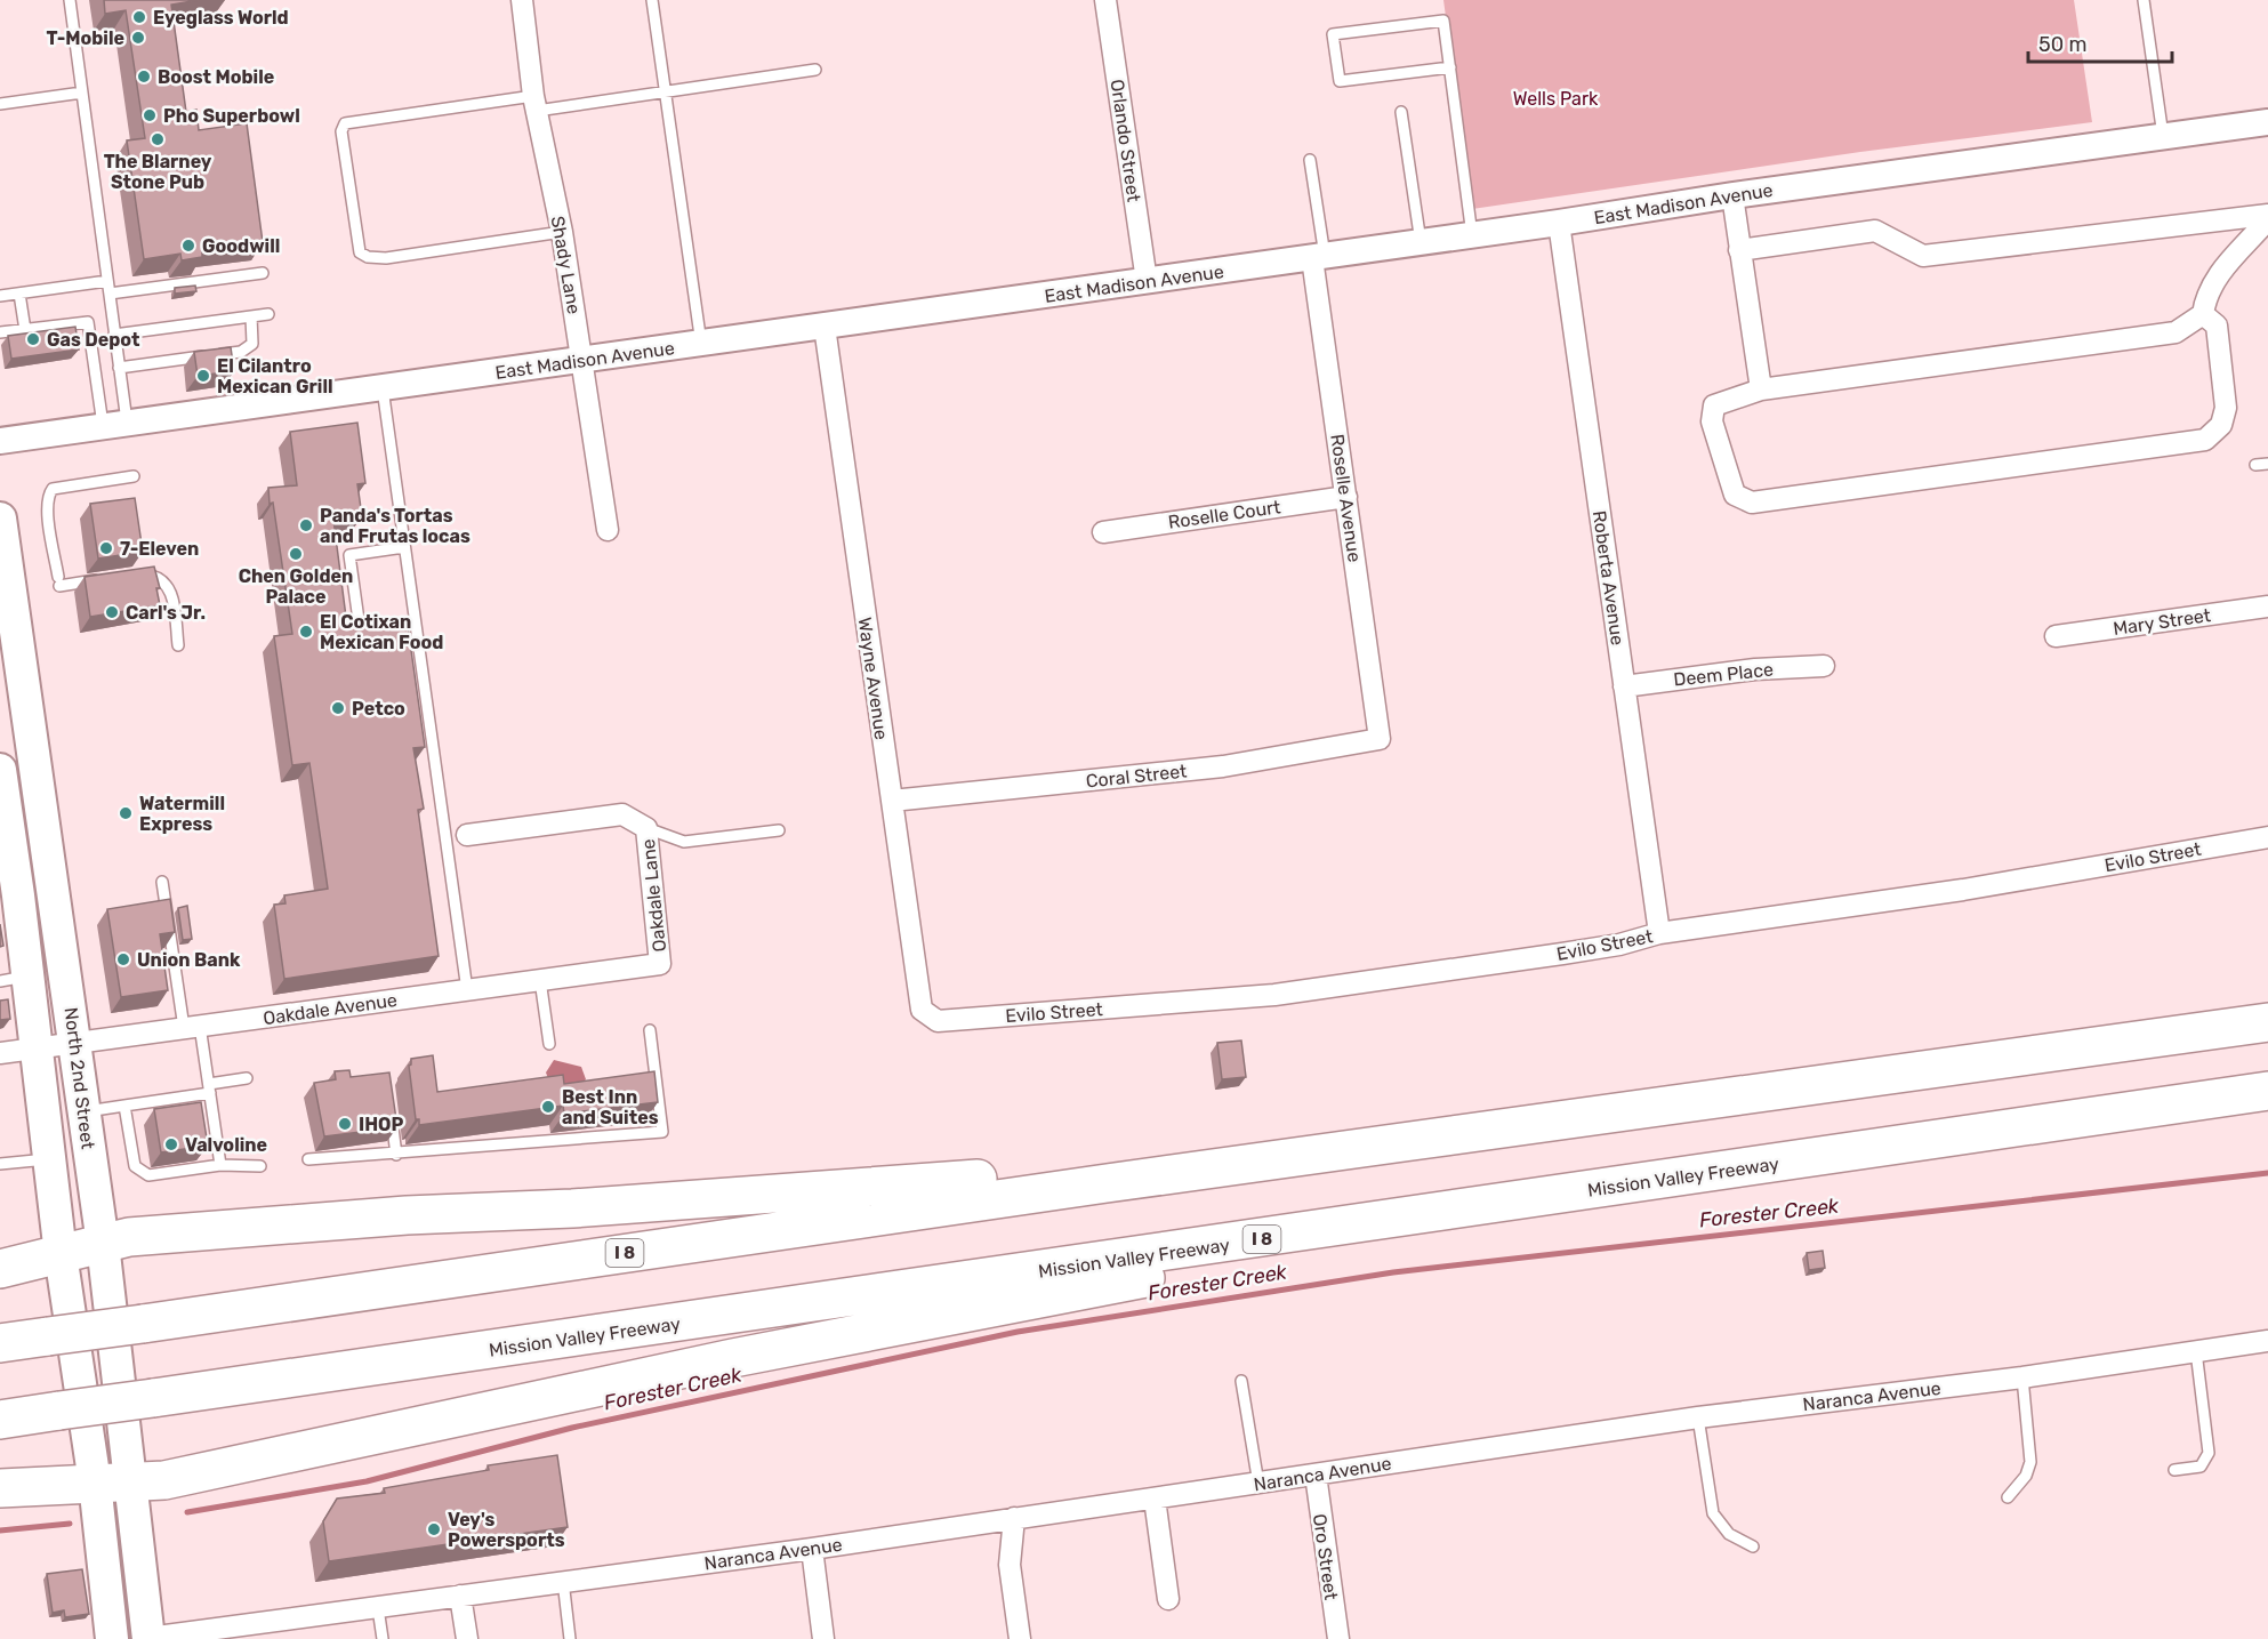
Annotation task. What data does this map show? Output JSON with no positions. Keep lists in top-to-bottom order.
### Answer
{
  "streets": {
    "highway": ["Mission Valley Freeway", "I 8"],
    "main road": ["North 2nd Street"],
    "street": [
      "Orlando Street",
      "East Madison Avenue",
      "Shady Lane",
      "Roselle Avenue",
      "Roselle Court",
      "Roberta Avenue",
      "Mary Street",
      "Deem Place",
      "Wayne Avenue",
      "Coral Street",
      "Evilo Street",
      "Oakdale Lane",
      "Oakdale Avenue",
      "Naranca Avenue",
      "Oro Street"
    ]
  },
  "crossings": [
    ["Orlando Street", "East Madison Avenue"],
    ["East Madison Avenue", "Shady Lane"],
    ["East Madison Avenue", "Roselle Avenue"],
    ["East Madison Avenue", "Roberta Avenue"],
    ["East Madison Avenue", "Wayne Avenue"],
    ["Roselle Avenue", "Roselle Court"],
    ["Roselle Avenue", "Coral Street"],
    ["Roberta Avenue", "Deem Place"],
    ["Roberta Avenue", "Evilo Street"],
    ["Wayne Avenue", "Coral Street"],
    ["Wayne Avenue", "Evilo Street"],
    ["Oakdale Lane", "Oakdale Avenue"],
    ["Oakdale Avenue", "North 2nd Street"],
    ["North 2nd Street", "Naranca Avenue"],
    ["Naranca Avenue", "Oro Street"]
  ],
  "water": ["Forester Creek"],
  "parks": ["Wells Park"],
  "places": [
    "Eyeglass World",
    "T-Mobile",
    "Boost Mobile",
    "Pho Superbowl",
    "The Blarney Stone Pub",
    "Goodwill",
    "Gas Depot",
    "El Cilantro Mexican Grill",
    "Panda's Tortas and Frutas locas",
    "7-Eleven",
    "Chen Golden Palace",
    "Carl's Jr.",
    "El Cotixan Mexican Food",
    "Petco",
    "Watermill Express",
    "Union Bank",
    "Best Inn and Suites",
    "IHOP",
    "Valvoline",
    "Vey's Powersports"
  ],
  "scale_bar": "50 m"
}
